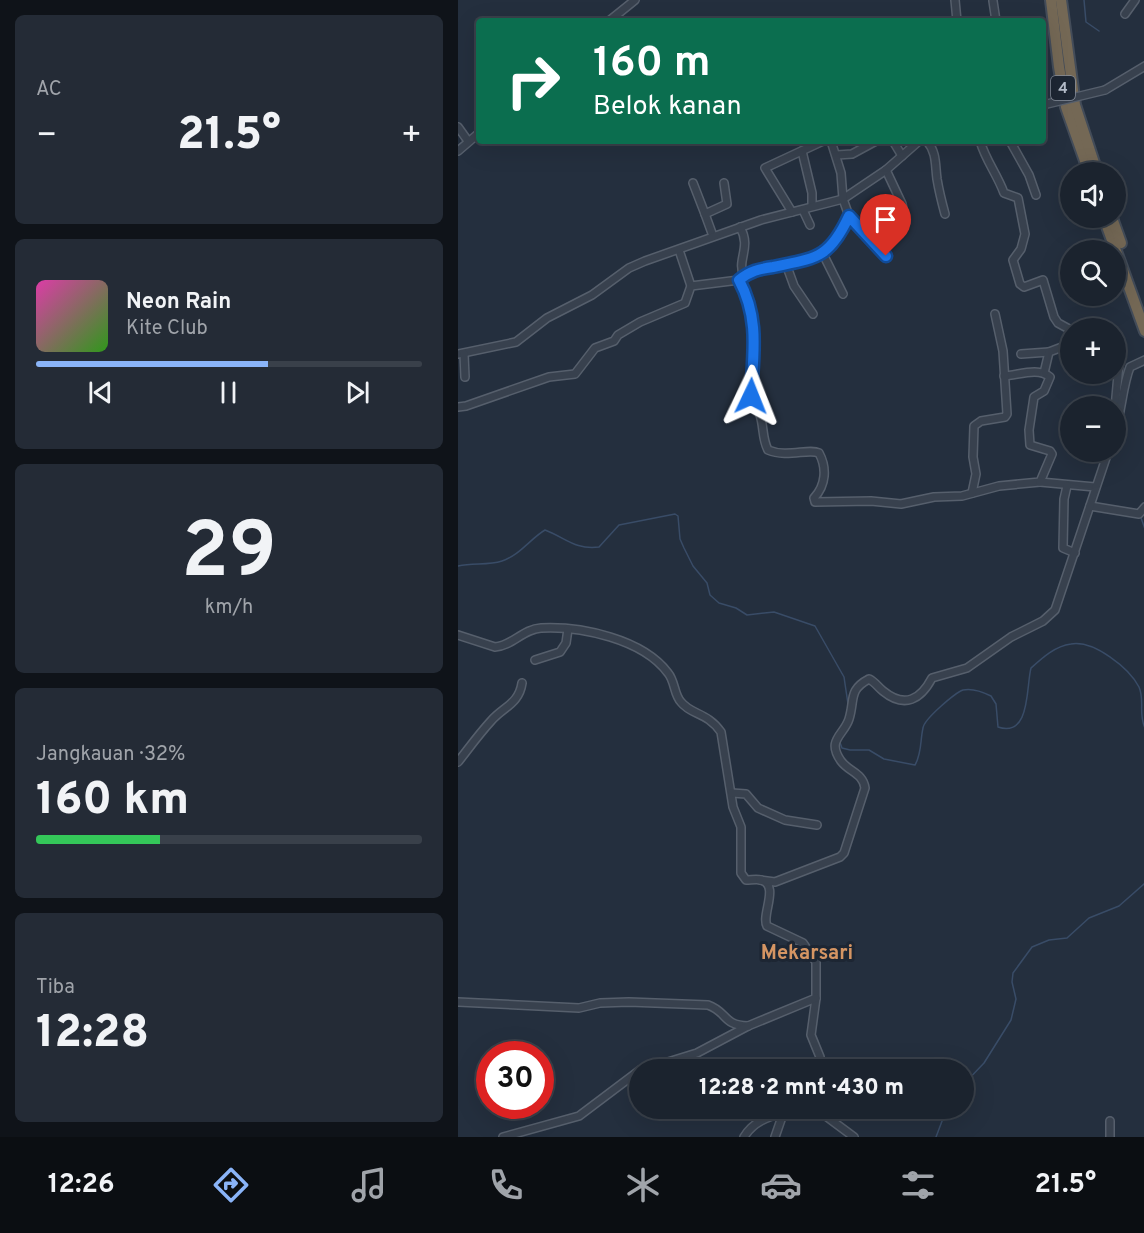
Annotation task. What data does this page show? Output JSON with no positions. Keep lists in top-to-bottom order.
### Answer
{
  "streets": {
    "highway": ["4"]
  },
  "districts": ["Mekarsari"],
  "page": {
    "tile": [
      "AC",
      ["29", "km/h"],
      ["Jangkauan · 32%", "160 km"],
      ["Tiba", "12:28"]
    ],
    "turn": ["160 m", "Belok kanan"],
    "heat": ["−", "21.5°", "+"],
    "map_buttons": ["+", "−"],
    "song": ["Neon Rain", "Kite Club"],
    "limit": "30",
    "trip": "12:28 · 2 mnt · 430 m",
    "tabs": ["12:26", "21.5°"]
  }
}
